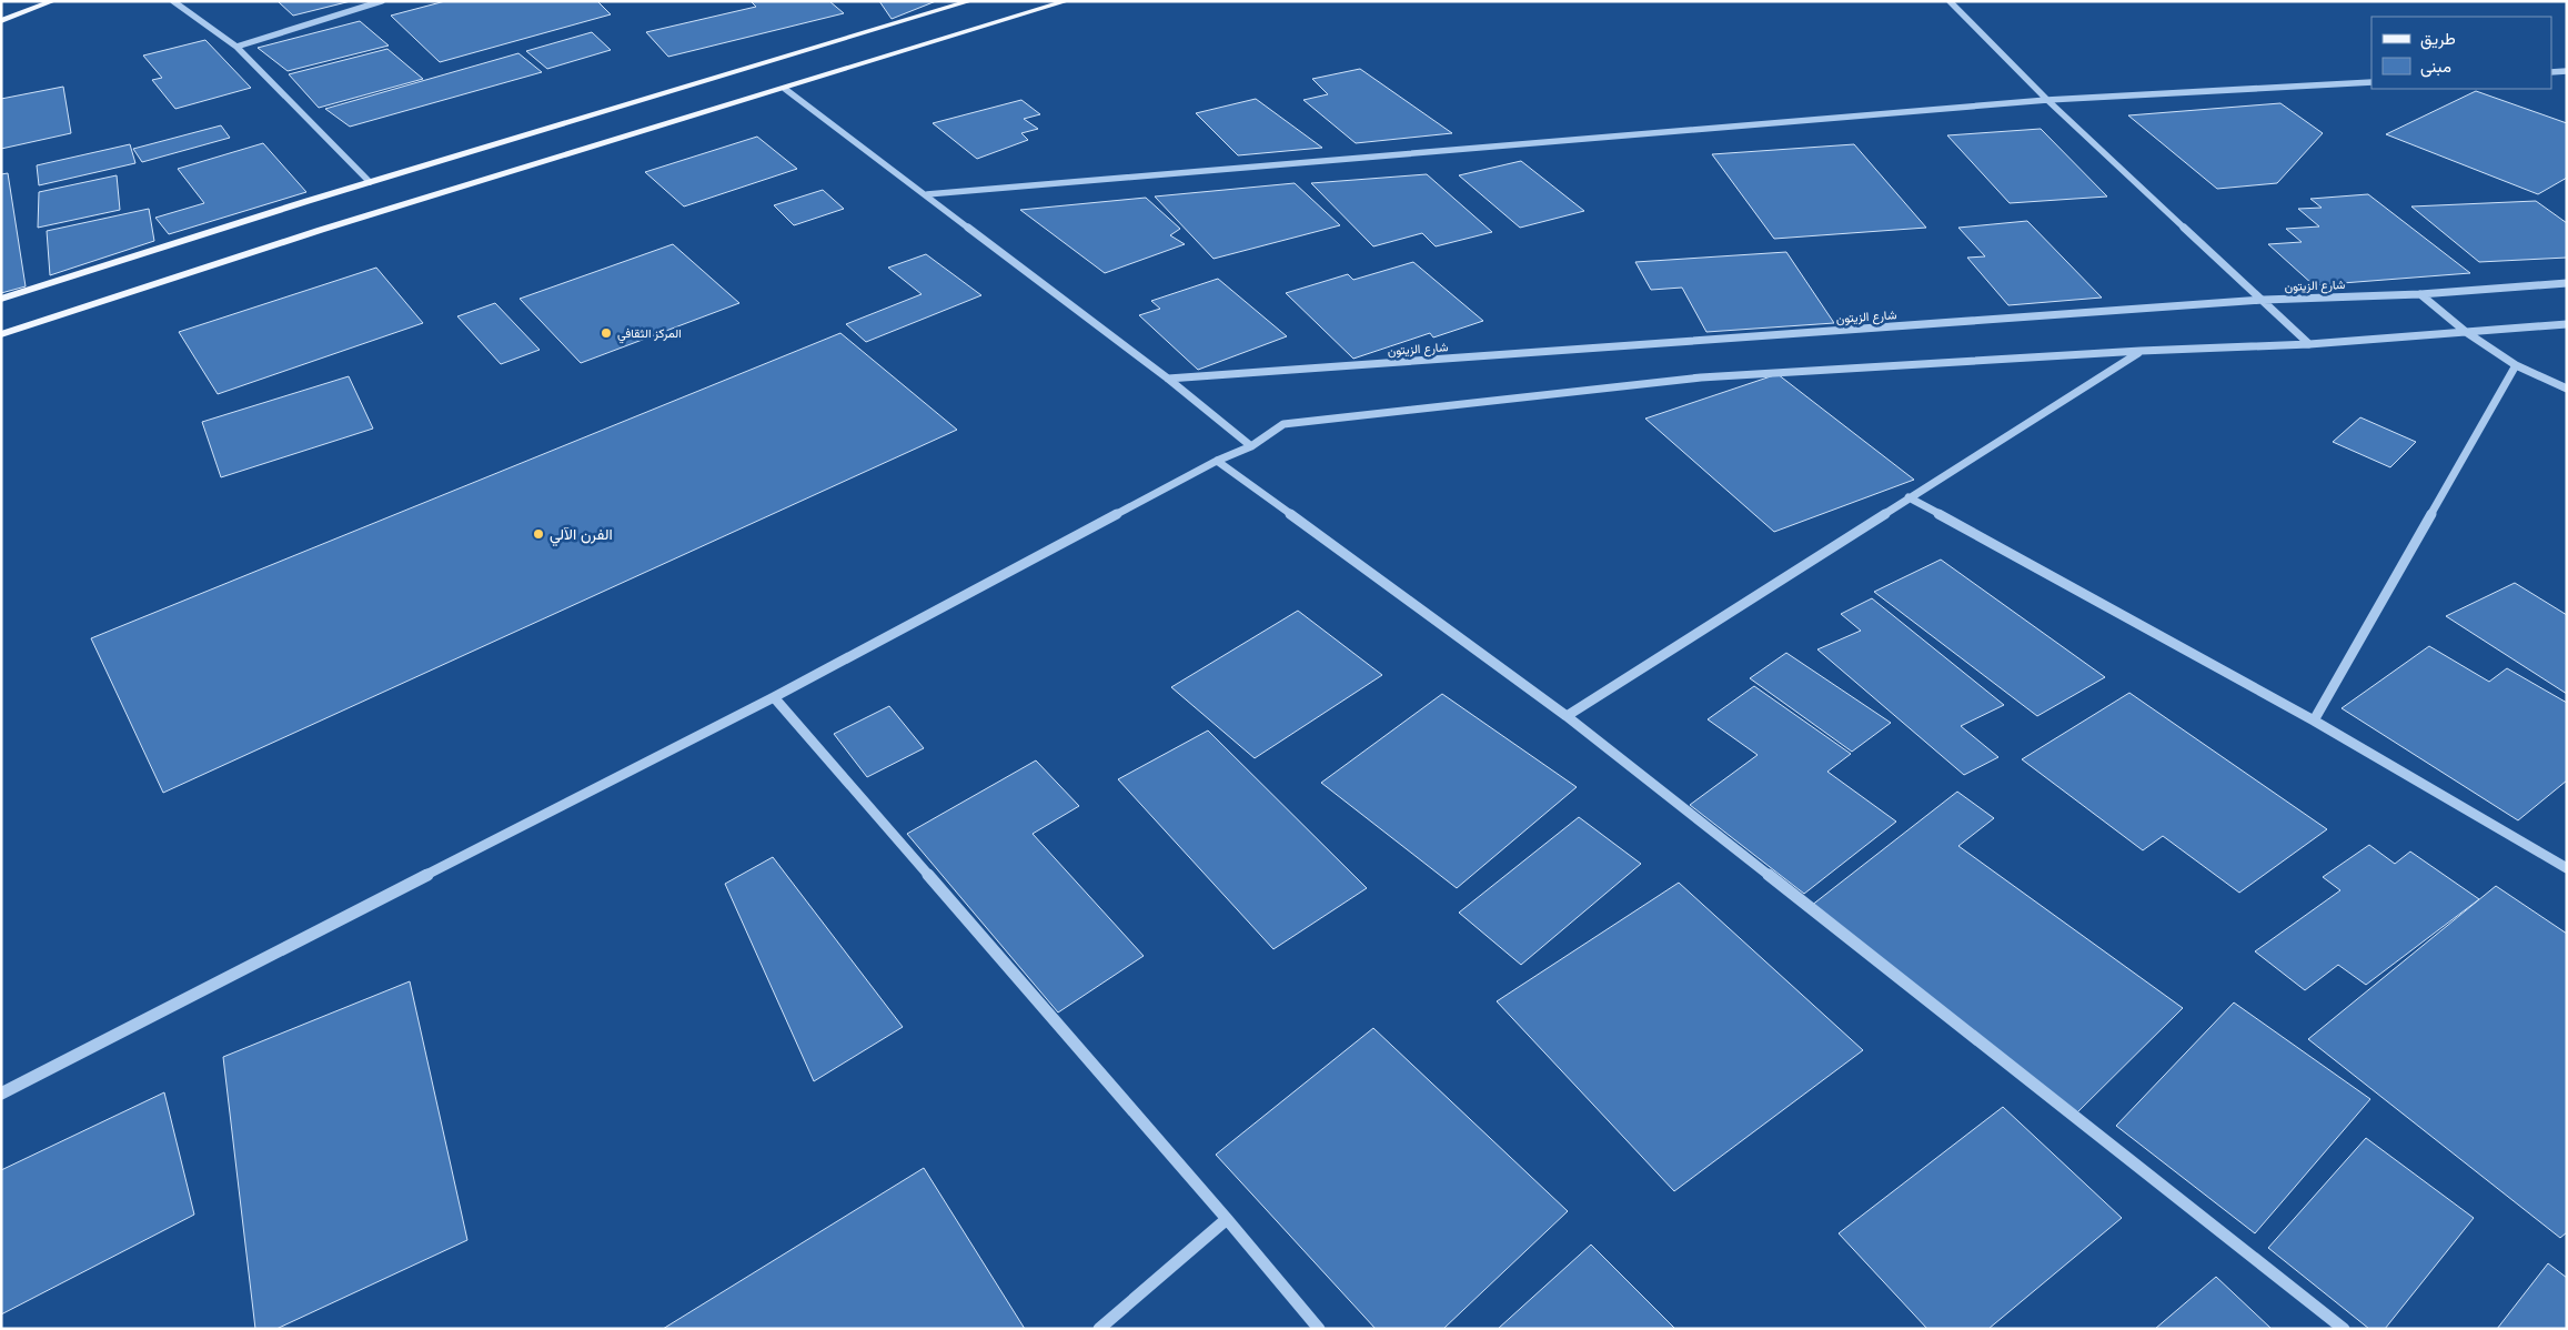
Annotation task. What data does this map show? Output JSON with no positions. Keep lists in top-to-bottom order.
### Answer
{
  "streets": {
    "street": ["شارع الزيتون"]
  },
  "places": ["المركز الثقافي", "الفرن اﻵلي"],
  "legend": ["طريق", "مبنى"]
}
